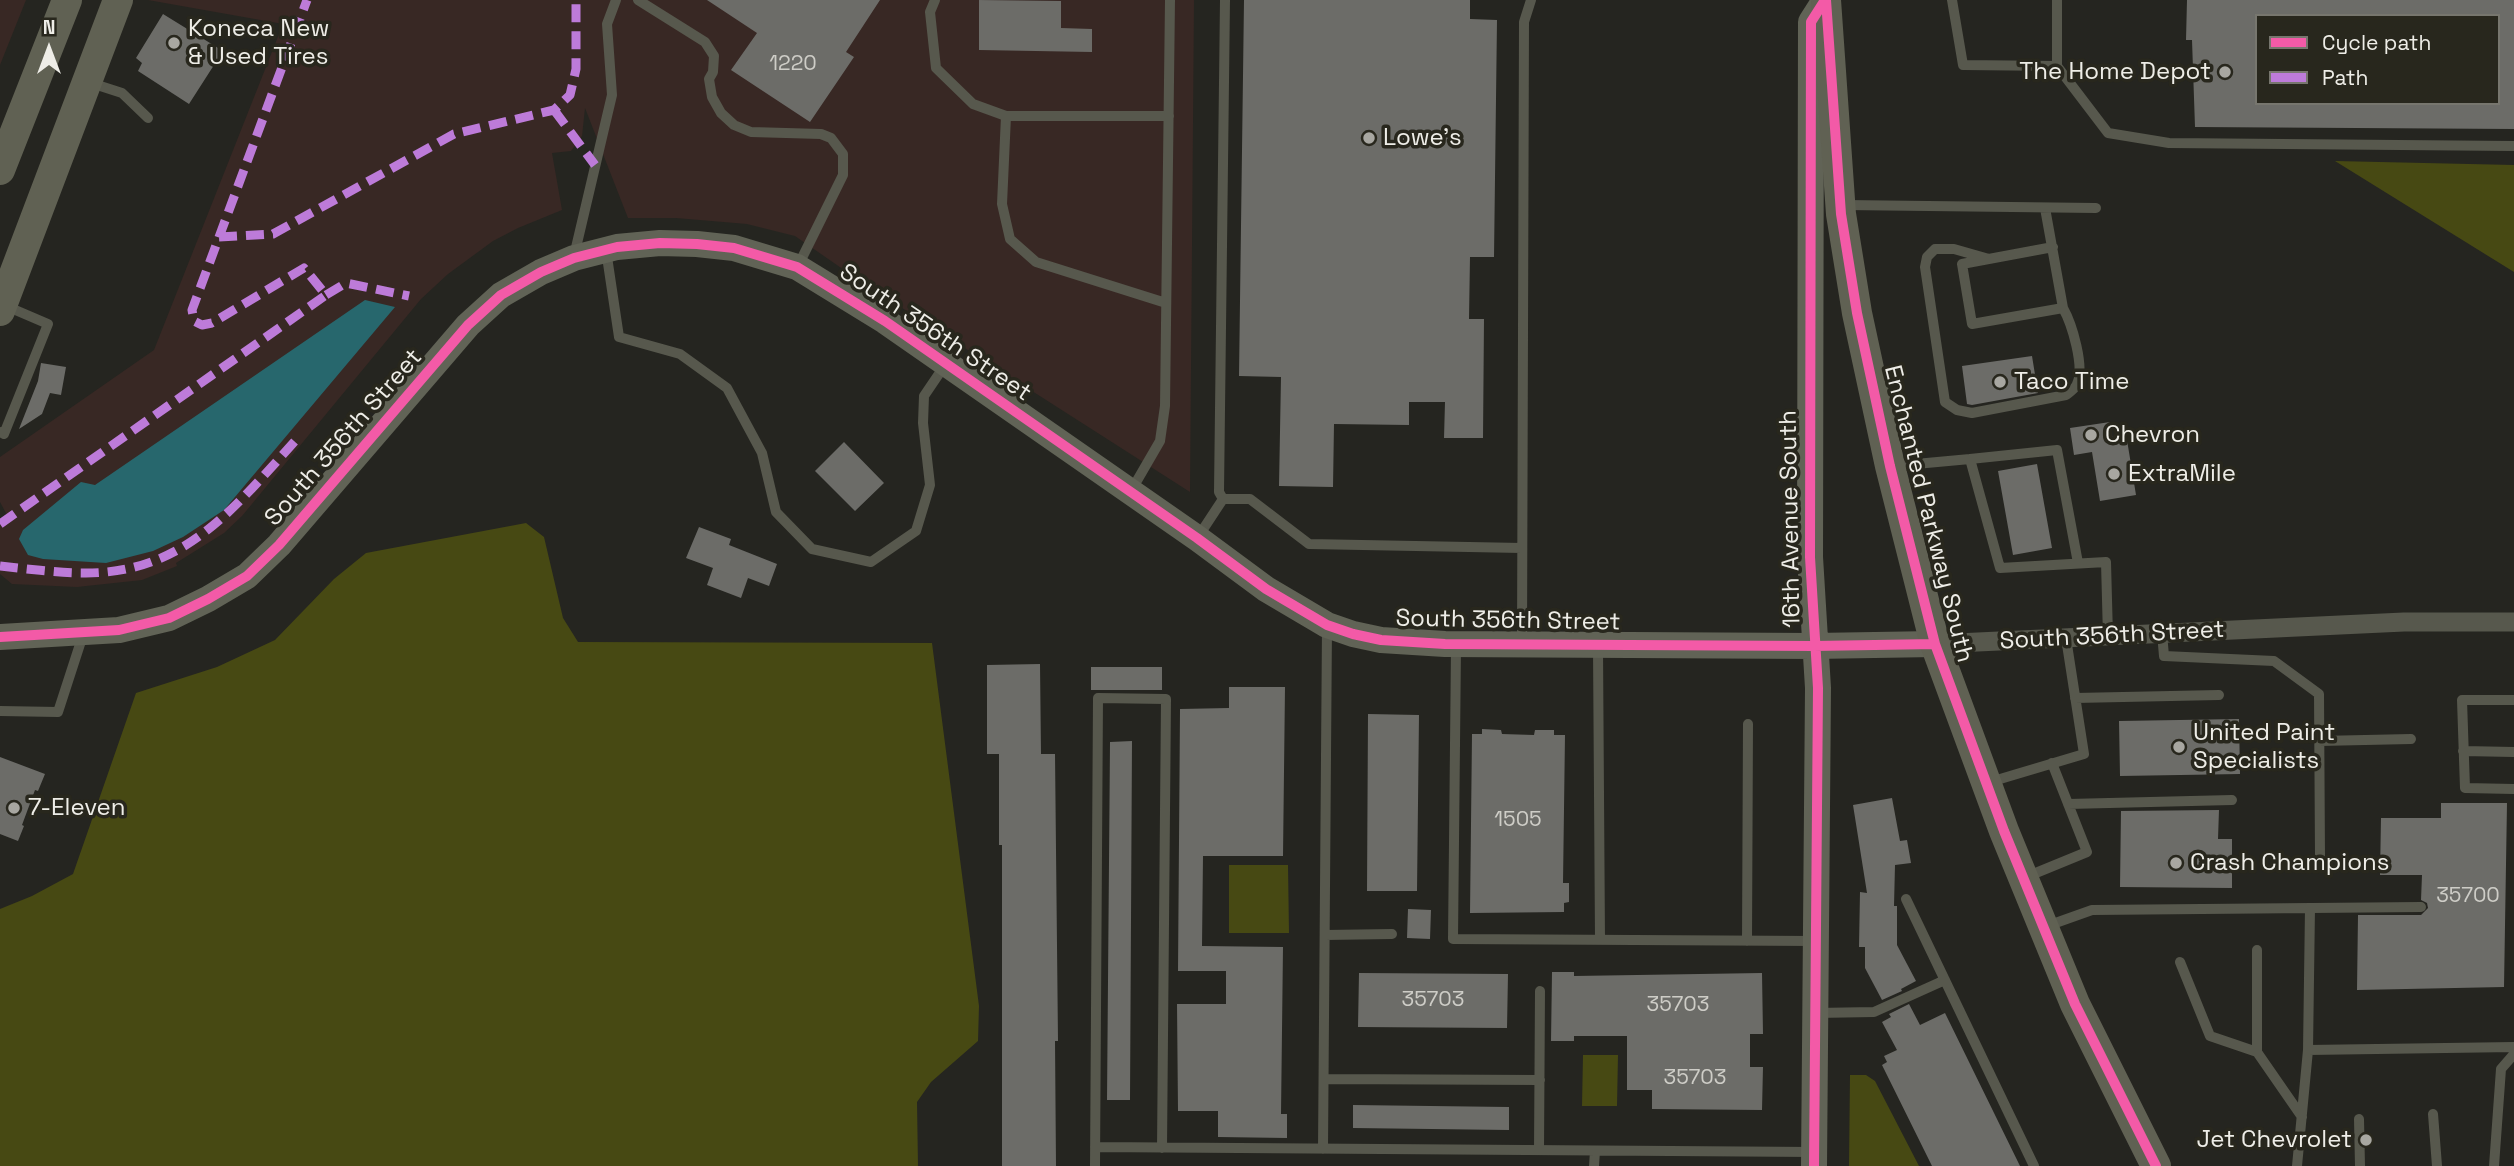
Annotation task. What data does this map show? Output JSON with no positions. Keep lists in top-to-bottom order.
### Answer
{
  "streets": {
    "main road": ["South 356th Street", "Enchanted Parkway South", "16th Avenue South"]
  },
  "crossings": [
    ["South 356th Street", "Enchanted Parkway South"],
    ["South 356th Street", "16th Avenue South"],
    ["Enchanted Parkway South", "16th Avenue South"]
  ],
  "places": [
    "Koneca New & Used Tires",
    "The Home Depot",
    "Lowe's",
    "Taco Time",
    "Chevron",
    "ExtraMile",
    "United Paint Specialists",
    "7-Eleven",
    "Crash Champions",
    "Jet Chevrolet"
  ],
  "house_numbers": [
    "1220",
    "1505",
    "35700",
    "35703",
    "35703",
    "35703"
  ],
  "legend": ["Cycle path", "Path"],
  "north": "top"
}
